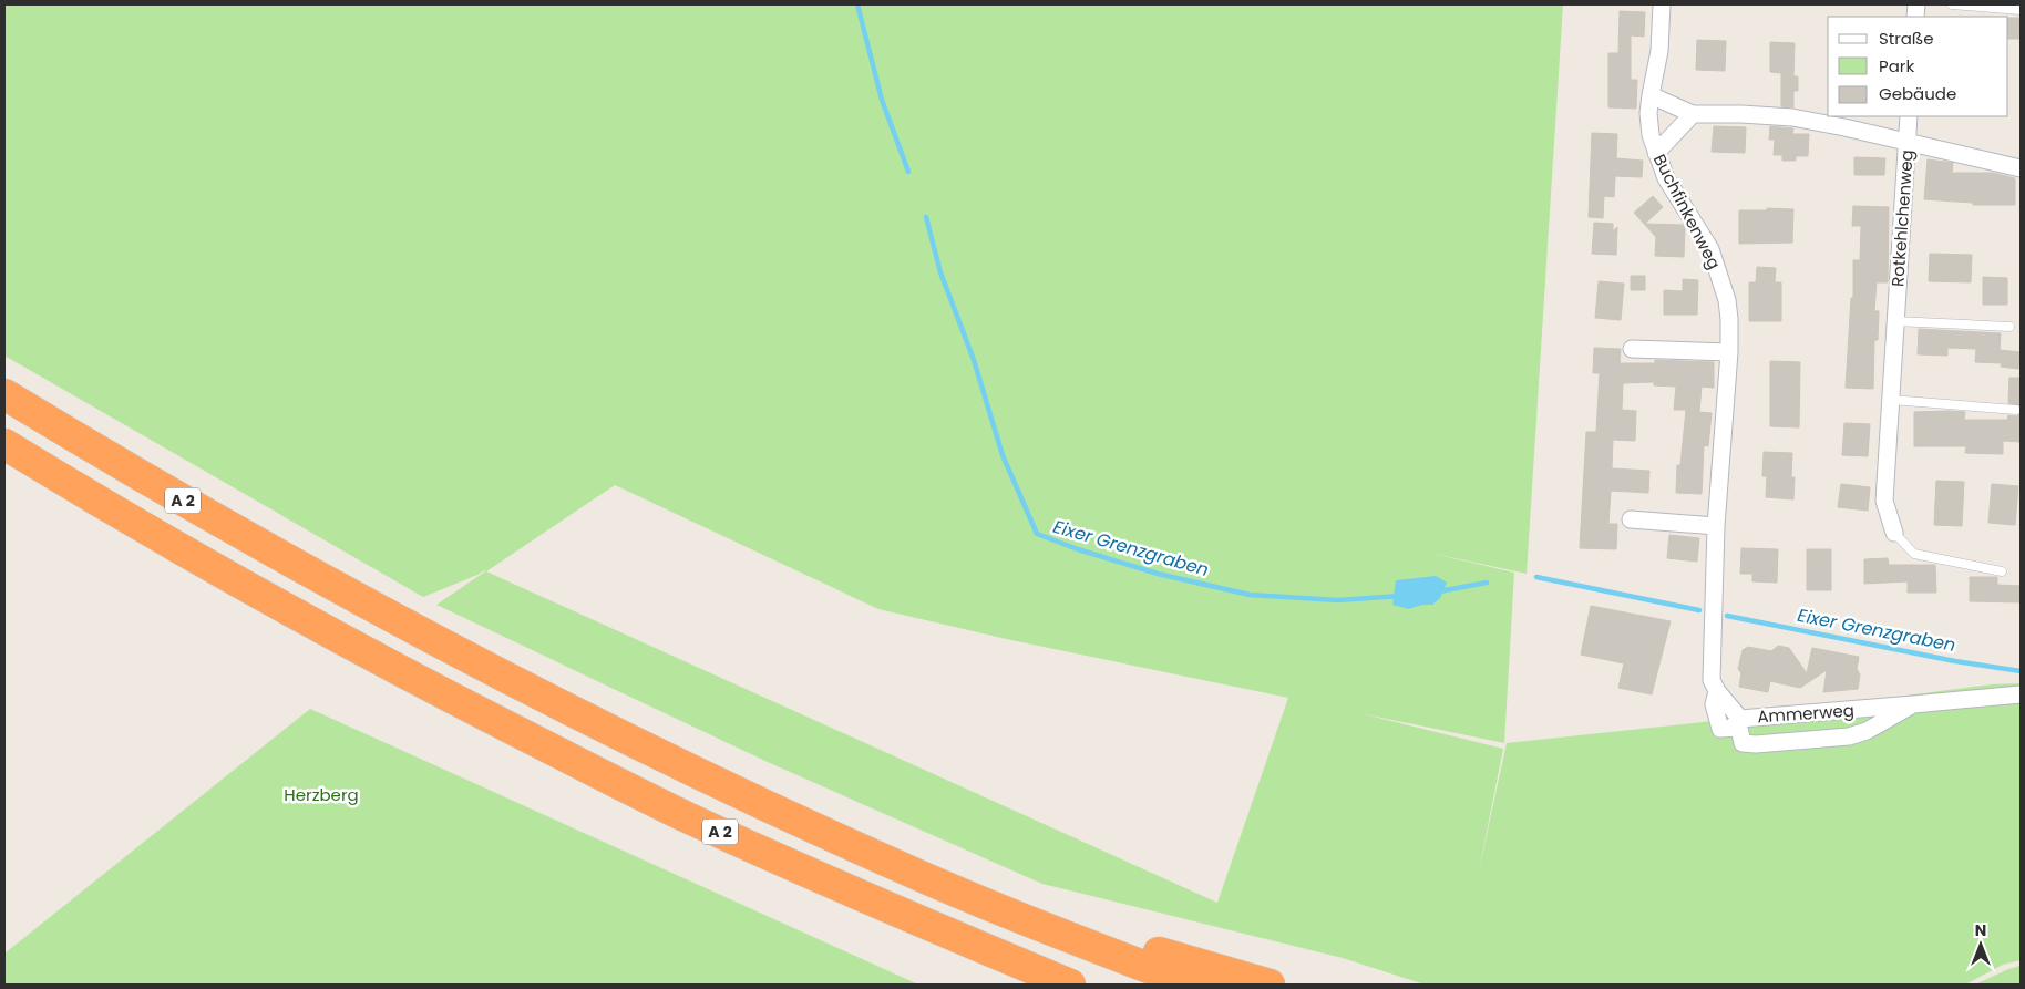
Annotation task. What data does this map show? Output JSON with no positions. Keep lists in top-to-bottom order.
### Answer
{
  "streets": {
    "highway": ["A 2"],
    "street": ["Buchfinkenweg", "Rotkehlchenweg", "Ammerweg"]
  },
  "crossings": [
    ["Buchfinkenweg", "Ammerweg"]
  ],
  "water": ["Eixer Grenzgraben"],
  "parks": ["Herzberg"],
  "legend": ["Straße", "Park", "Gebäude"],
  "north": "top"
}
